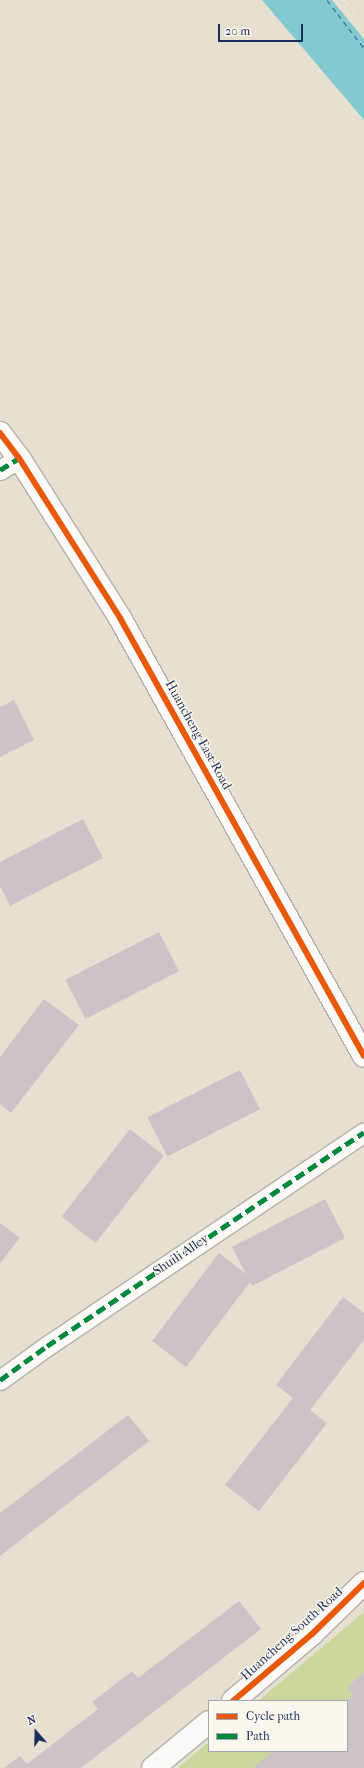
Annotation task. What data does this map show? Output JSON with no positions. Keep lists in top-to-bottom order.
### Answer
{
  "streets": {
    "street": ["Huancheng East Road", "Shuili Alley", "Huancheng South Road"]
  },
  "legend": ["Cycle path", "Path"],
  "scale_bar": "20 m",
  "north": "top"
}
